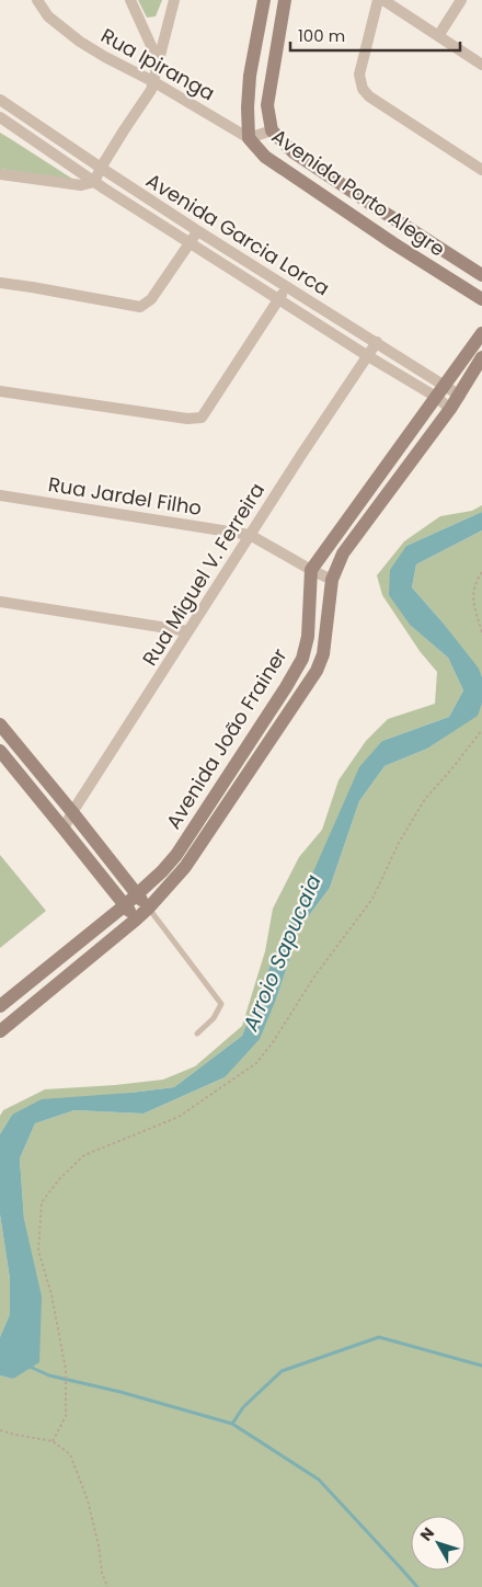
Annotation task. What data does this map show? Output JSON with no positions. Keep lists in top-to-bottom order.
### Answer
{
  "streets": {
    "street": [
      "Rua Ipiranga",
      "Avenida Porto Alegre",
      "Avenida Garcia Lorca",
      "Rua Jardel Filho",
      "Rua Miguel V. Ferreira",
      "Avenida João Frainer"
    ]
  },
  "crossings": [
    ["Rua Ipiranga", "Avenida Porto Alegre"],
    ["Avenida Garcia Lorca", "Rua Miguel V. Ferreira"],
    ["Avenida Garcia Lorca", "Avenida João Frainer"],
    ["Rua Jardel Filho", "Rua Miguel V. Ferreira"],
    ["Rua Jardel Filho", "Avenida João Frainer"]
  ],
  "water": ["Arroio Sapucaia"],
  "scale_bar": "100 m",
  "north": "top left"
}
